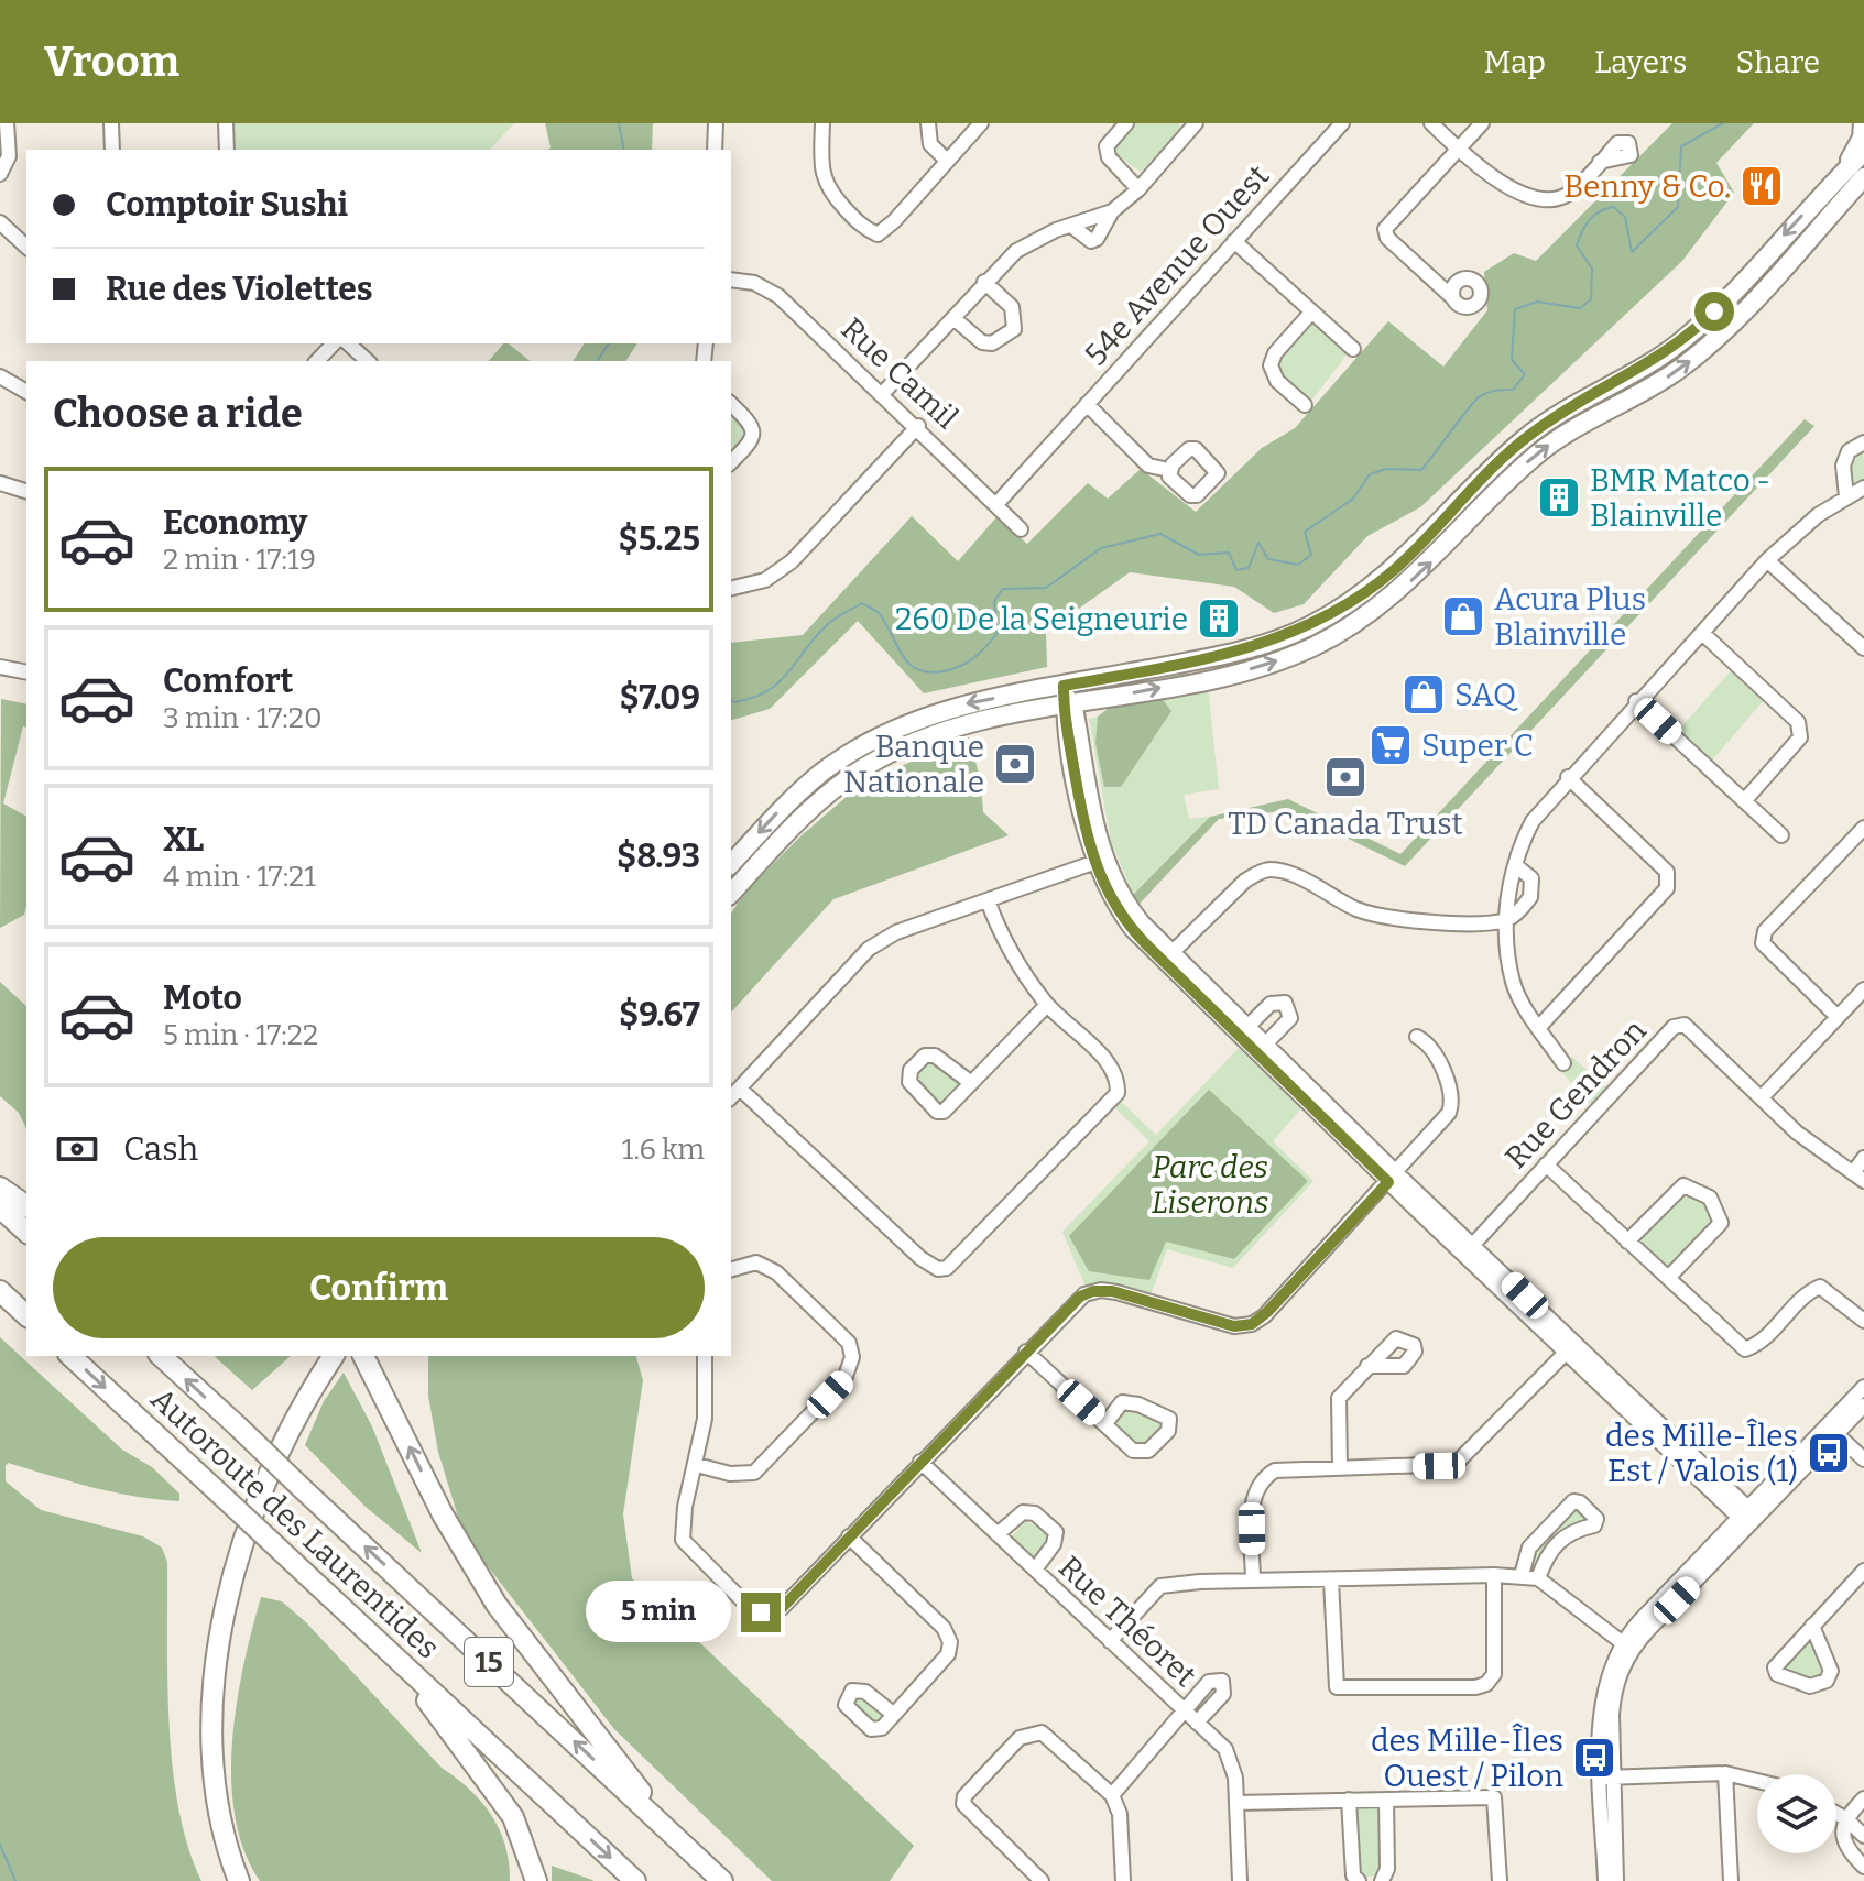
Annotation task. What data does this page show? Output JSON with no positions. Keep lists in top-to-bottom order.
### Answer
{
  "streets": {
    "highway": ["Autoroute des Laurentides", "15"],
    "street": [
      "54e Avenue Ouest",
      "Rue Camil",
      "Rue Gendron",
      "Rue Théoret"
    ]
  },
  "crossings": [
    ["54e Avenue Ouest", "Rue Camil"]
  ],
  "parks": ["Parc des Liserons"],
  "places": {
    "restaurant": ["Benny & Co."],
    "building": ["BMR Matco - Blainville", "260 De la Seigneurie"],
    "shop": ["Acura Plus Blainville", "SAQ"],
    "supermarket": ["Super C"],
    "bank": ["Banque Nationale", "TD Canada Trust"],
    "bus stop": ["des Mille-Îles Est / Valois (1)", "des Mille-Îles Ouest / Pilon"]
  },
  "page": {
    "header": "Vroom",
    "nav": ["Map", "Layers", "Share"],
    "banner": ["Comptoir Sushi", "Rue des Violettes"],
    "heading": "Choose a ride",
    "list": [
      {
        "name": "Economy",
        "note": "2 min · 17:19",
        "value": "$5.25"
      },
      {
        "name": "Comfort",
        "note": "3 min · 17:20",
        "value": "$7.09"
      },
      {
        "name": "XL",
        "note": "4 min · 17:21",
        "value": "$8.93"
      },
      {
        "name": "Moto",
        "note": "5 min · 17:22",
        "value": "$9.67"
      }
    ],
    "pay": ["Cash", "1.6 km"],
    "buttons": "Confirm",
    "bubble": "5 min"
  }
}
